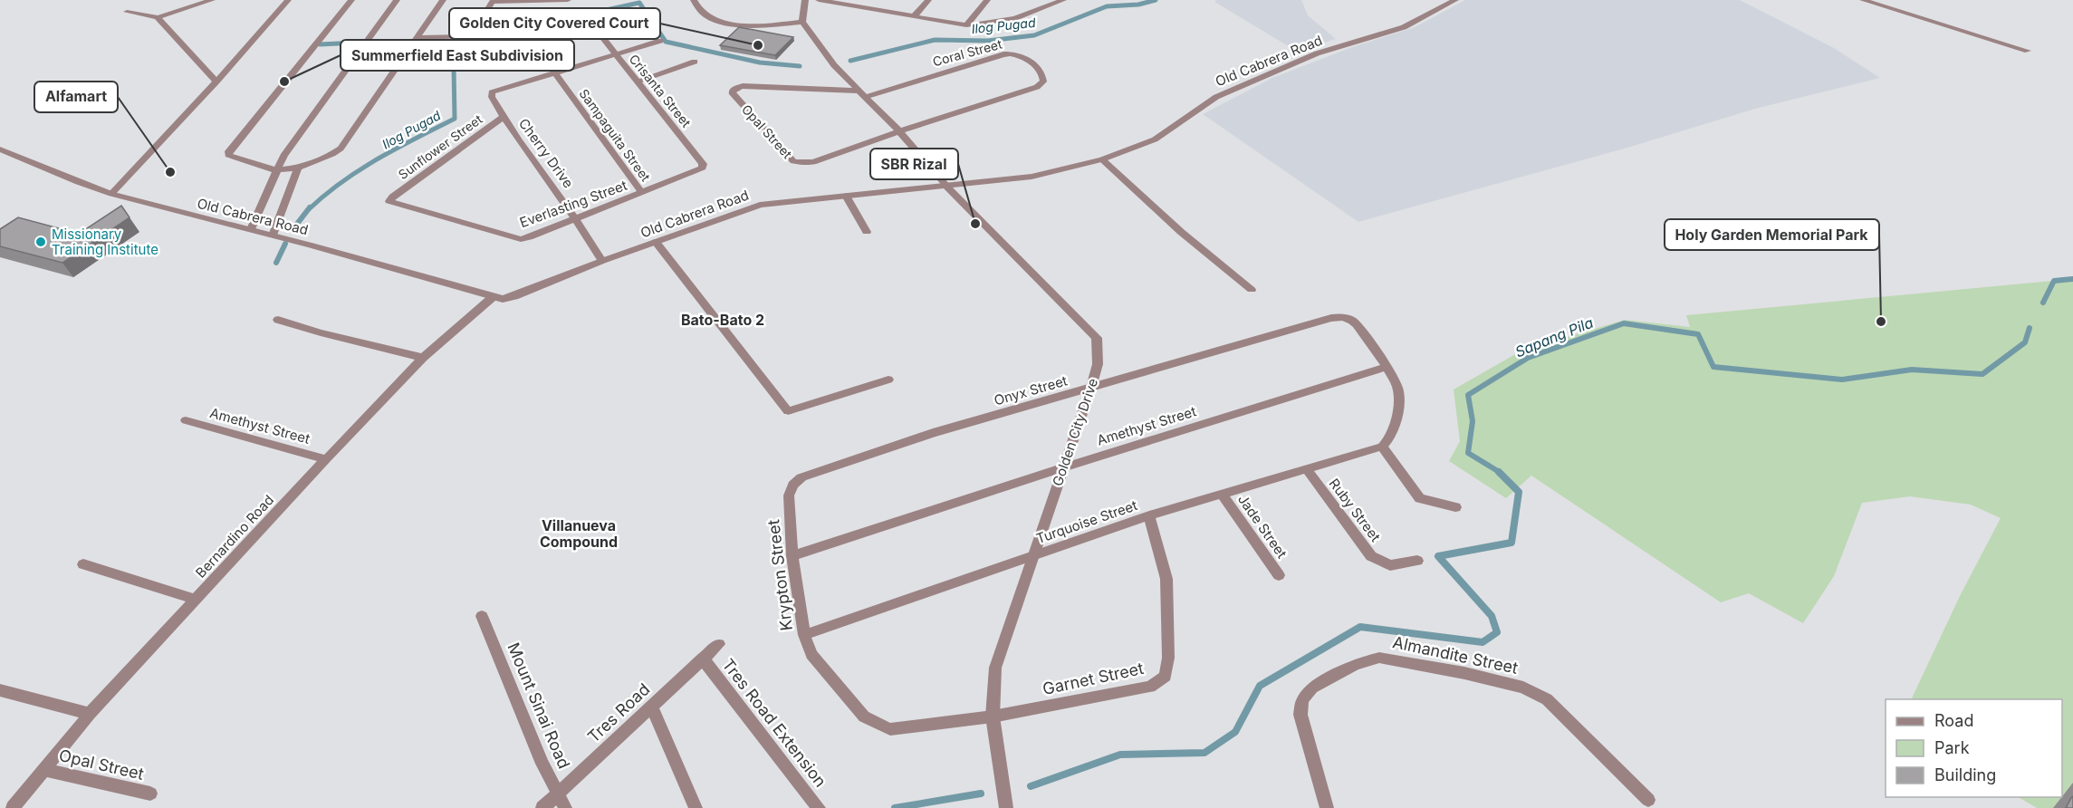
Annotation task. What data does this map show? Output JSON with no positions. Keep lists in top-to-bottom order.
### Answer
{
  "streets": {
    "street": [
      "Coral Street",
      "Old Cabrera Road",
      "Crisanta Street",
      "Opal Street",
      "Sampaguita Street",
      "Sunflower Street",
      "Cherry Drive",
      "Everlasting Street",
      "Onyx Street",
      "Amethyst Street",
      "Golden City Drive",
      "Ruby Street",
      "Turquoise Street",
      "Jade Street",
      "Bernardino Road",
      "Krypton Street",
      "Almandite Street",
      "Garnet Street",
      "Mount Sinai Road",
      "Tres Road",
      "Tres Road Extension"
    ]
  },
  "crossings": [
    ["Coral Street", "Opal Street"],
    ["Coral Street", "Golden City Drive"],
    ["Old Cabrera Road", "Cherry Drive"],
    ["Old Cabrera Road", "Golden City Drive"],
    ["Old Cabrera Road", "Bernardino Road"],
    ["Crisanta Street", "Everlasting Street"],
    ["Opal Street", "Golden City Drive"],
    ["Opal Street", "Bernardino Road"],
    ["Sampaguita Street", "Cherry Drive"],
    ["Sampaguita Street", "Everlasting Street"],
    ["Sunflower Street", "Cherry Drive"],
    ["Sunflower Street", "Everlasting Street"],
    ["Cherry Drive", "Everlasting Street"],
    ["Onyx Street", "Amethyst Street"],
    ["Onyx Street", "Golden City Drive"],
    ["Onyx Street", "Krypton Street"],
    ["Amethyst Street", "Golden City Drive"],
    ["Amethyst Street", "Bernardino Road"],
    ["Amethyst Street", "Krypton Street"],
    ["Golden City Drive", "Turquoise Street"],
    ["Golden City Drive", "Krypton Street"],
    ["Golden City Drive", "Garnet Street"],
    ["Ruby Street", "Turquoise Street"],
    ["Turquoise Street", "Jade Street"],
    ["Turquoise Street", "Krypton Street"],
    ["Turquoise Street", "Garnet Street"],
    ["Krypton Street", "Garnet Street"],
    ["Mount Sinai Road", "Tres Road"],
    ["Tres Road", "Tres Road Extension"]
  ],
  "districts": ["Bato-Bato 2", "Villanueva Compound"],
  "water": ["Ilog Pugad", "Sapang Pila"],
  "places": [
    "Golden City Covered Court",
    "Summerfield East Subdivision",
    "Alfamart",
    "SBR Rizal",
    "Missionary Training Institute",
    "Holy Garden Memorial Park"
  ],
  "legend": ["Road", "Park", "Building"]
}
